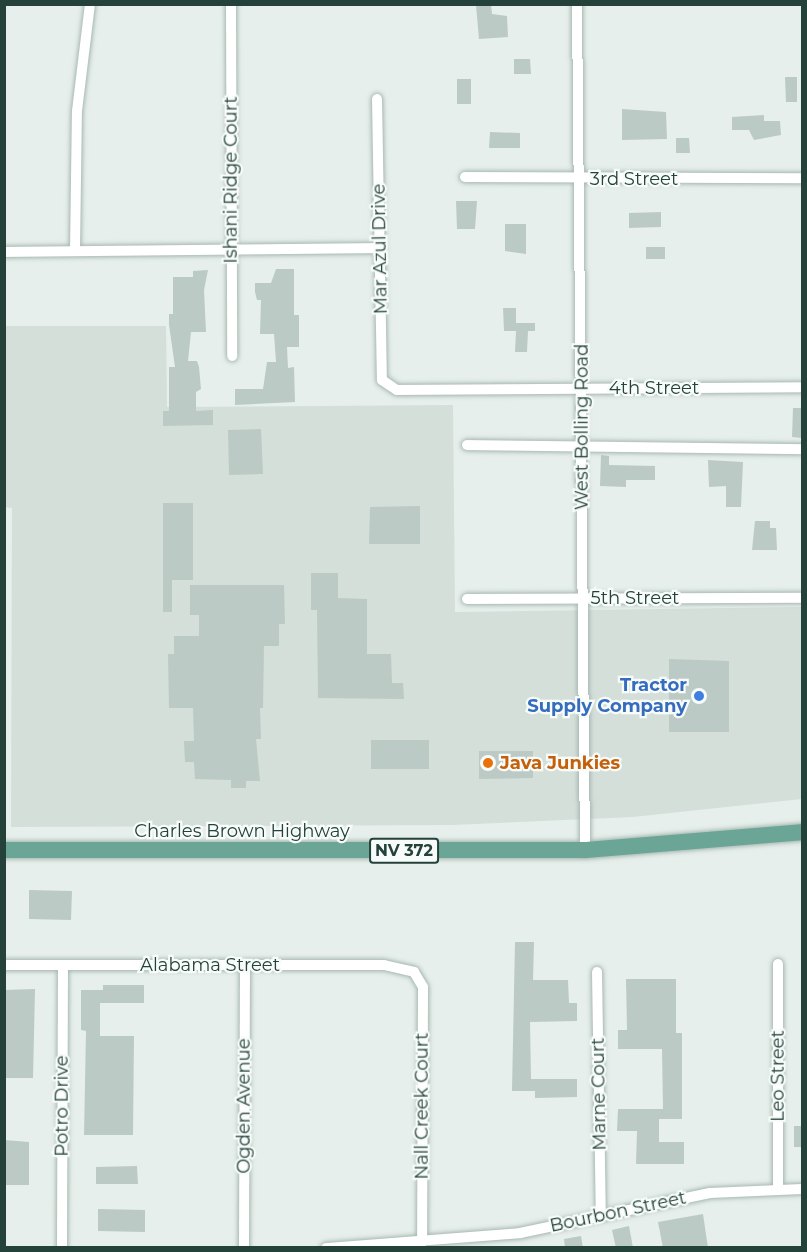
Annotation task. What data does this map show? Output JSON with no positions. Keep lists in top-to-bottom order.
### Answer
{
  "streets": {
    "main road": ["Charles Brown Highway", "NV 372"],
    "street": [
      "3rd Street",
      "Ishani Ridge Court",
      "Mar Azul Drive",
      "4th Street",
      "West Bolling Road",
      "5th Street",
      "Alabama Street",
      "Leo Street",
      "Marne Court",
      "Potro Drive",
      "Ogden Avenue",
      "Nall Creek Court",
      "Bourbon Street"
    ]
  },
  "crossings": [
    ["3rd Street", "West Bolling Road"],
    ["Mar Azul Drive", "4th Street"],
    ["4th Street", "West Bolling Road"],
    ["West Bolling Road", "5th Street"],
    ["West Bolling Road", "Charles Brown Highway"],
    ["Alabama Street", "Potro Drive"],
    ["Alabama Street", "Ogden Avenue"],
    ["Alabama Street", "Nall Creek Court"],
    ["Leo Street", "Bourbon Street"],
    ["Marne Court", "Bourbon Street"],
    ["Nall Creek Court", "Bourbon Street"]
  ],
  "places": ["Tractor Supply Company", "Java Junkies"]
}
